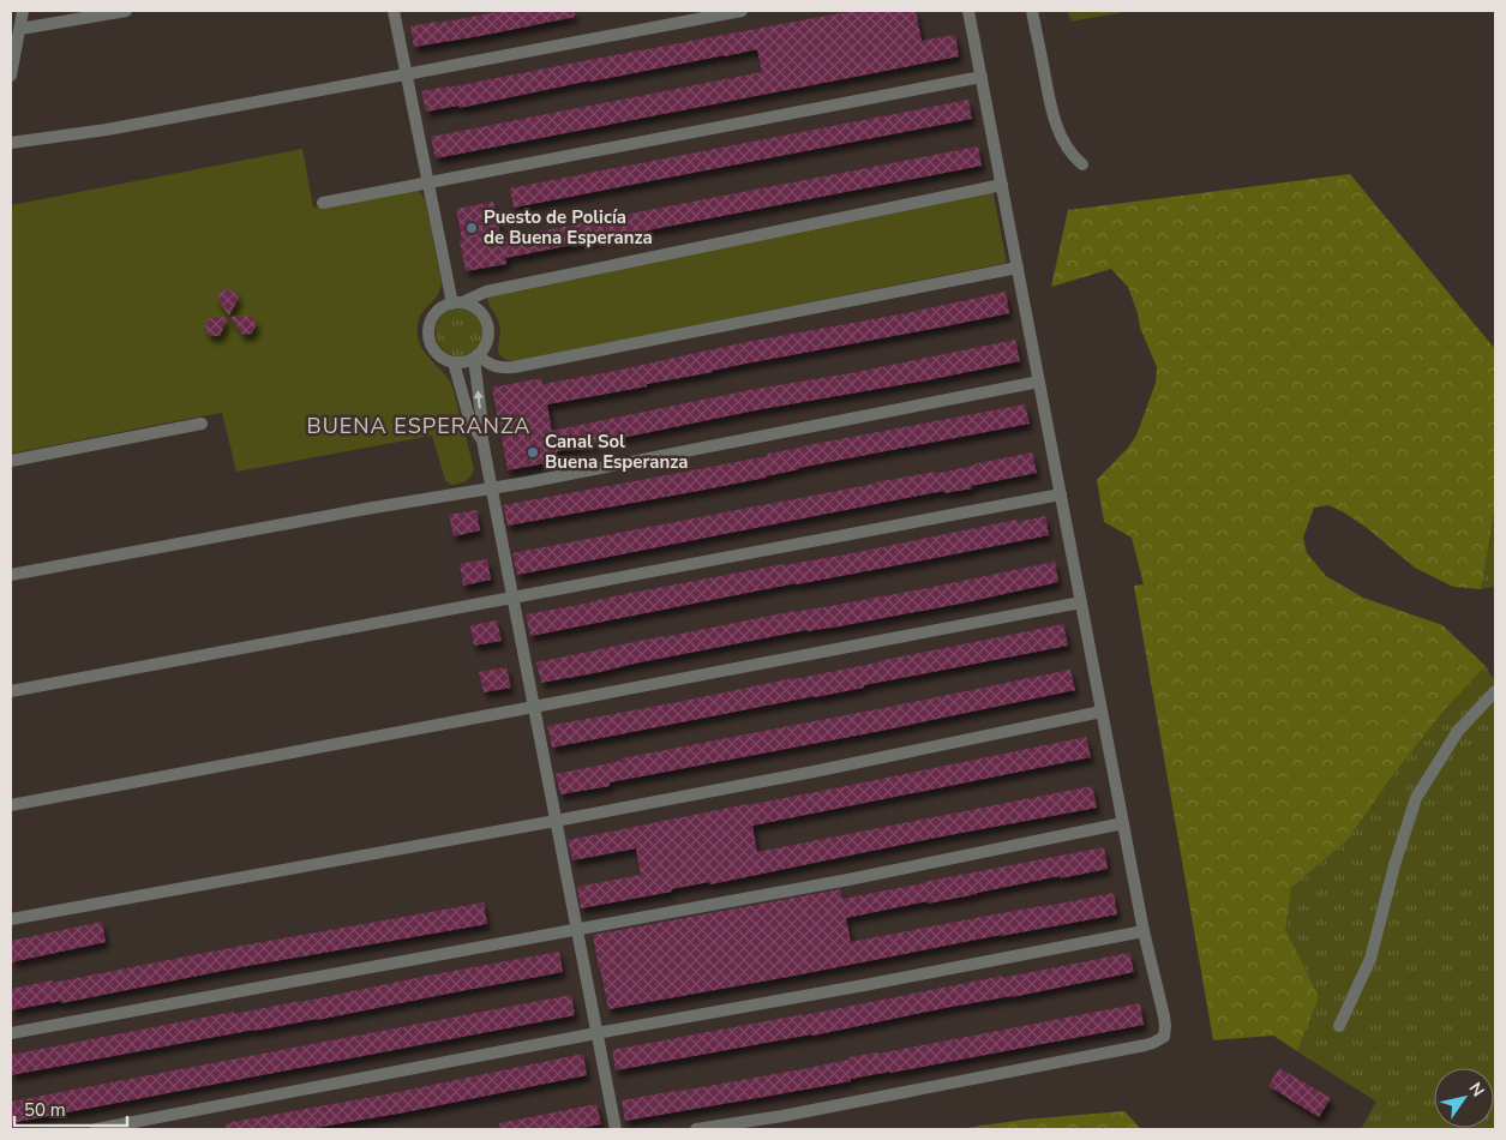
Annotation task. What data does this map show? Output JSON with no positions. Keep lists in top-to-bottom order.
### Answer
{
  "districts": ["BUENA ESPERANZA"],
  "places": ["Puesto de Policía de Buena Esperanza", "Canal Sol Buena Esperanza"],
  "scale_bar": "50 m",
  "north": "top right"
}
